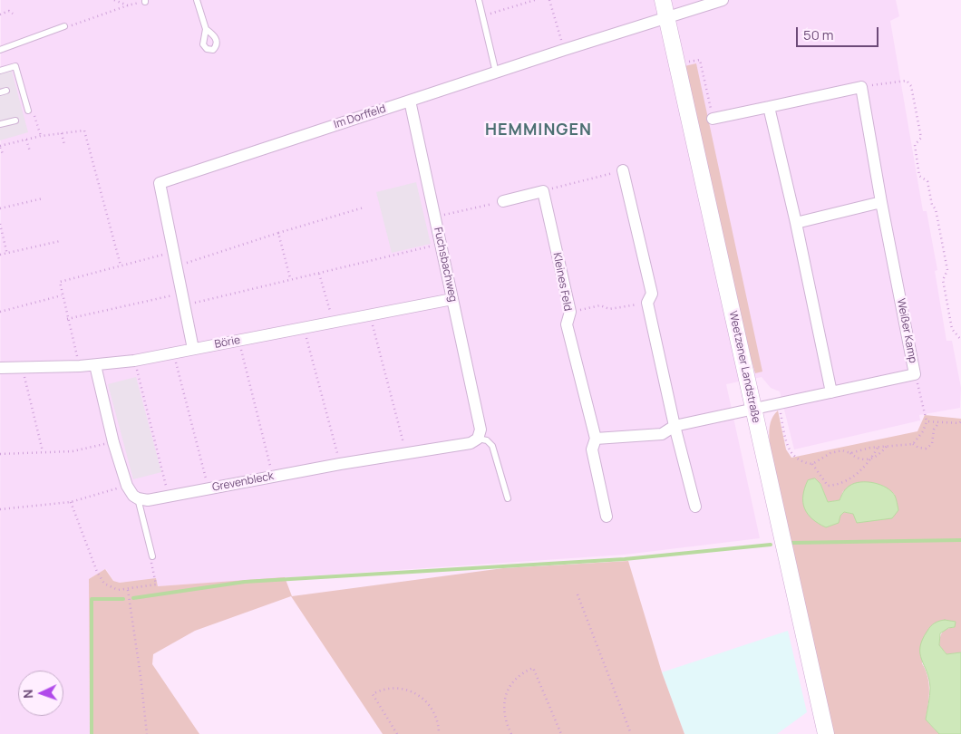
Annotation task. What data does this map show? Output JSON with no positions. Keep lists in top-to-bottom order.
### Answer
{
  "streets": {
    "main road": ["Weetzener Landstraße"],
    "street": [
      "Im Dorffeld",
      "Fuchsbachweg",
      "Kleines Feld",
      "Weißer Kamp",
      "Börie",
      "Grevenbleck"
    ]
  },
  "crossings": [
    ["Im Dorffeld", "Fuchsbachweg"],
    ["Im Dorffeld", "Börie"],
    ["Im Dorffeld", "Weetzener Landstraße"],
    ["Fuchsbachweg", "Börie"],
    ["Fuchsbachweg", "Grevenbleck"],
    ["Weißer Kamp", "Weetzener Landstraße"]
  ],
  "districts": ["HEMMINGEN"],
  "scale_bar": "50 m",
  "north": "left"
}
